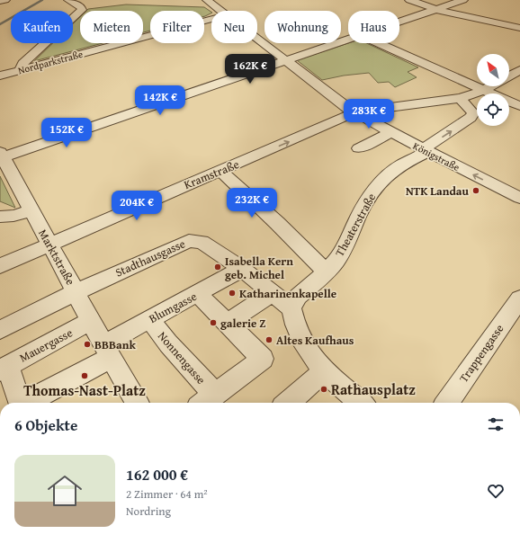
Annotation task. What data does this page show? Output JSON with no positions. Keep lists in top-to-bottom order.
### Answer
{
  "streets": {
    "street": [
      "Nordparkstraße",
      "Königstraße",
      "Kramstraße",
      "Theaterstraße",
      "Marktstraße",
      "Stadthausgasse",
      "Blumgasse",
      "Mauergasse",
      "Trappengasse",
      "Nonnengasse"
    ]
  },
  "crossings": [
    ["Königstraße", "Kramstraße"],
    ["Königstraße", "Theaterstraße"],
    ["Kramstraße", "Theaterstraße"],
    ["Kramstraße", "Marktstraße"],
    ["Theaterstraße", "Stadthausgasse"],
    ["Marktstraße", "Stadthausgasse"],
    ["Marktstraße", "Blumgasse"],
    ["Marktstraße", "Mauergasse"],
    ["Stadthausgasse", "Blumgasse"],
    ["Blumgasse", "Nonnengasse"]
  ],
  "places": [
    "NTK Landau",
    "Isabella Kern geb. Michel",
    "Katharinenkapelle",
    "galerie Z",
    "Altes Kaufhaus",
    "BBBank",
    "Thomas-Nast-Platz",
    "Rathausplatz"
  ],
  "north": "top left",
  "page": {
    "chip": [
      "Kaufen",
      "Mieten",
      "Filter",
      "Neu",
      "Wohnung",
      "Haus"
    ],
    "price": [
      "162K €",
      "142K €",
      "283K €",
      "152K €",
      "232K €",
      "204K €"
    ],
    "heading": "6 Objekte",
    "list": [
      {
        "name": "162 000 €",
        "note": "2 Zimmer · 64 m² · Nordring"
      }
    ]
  }
}
